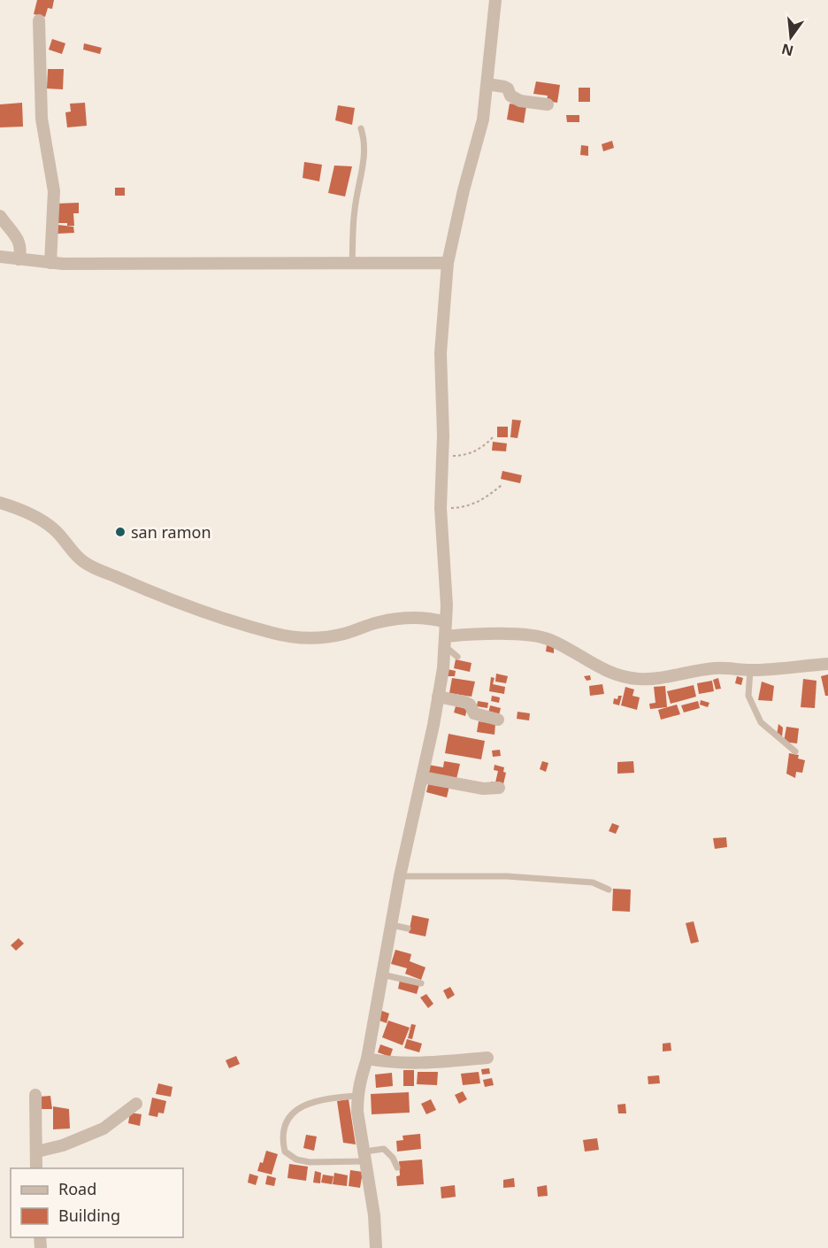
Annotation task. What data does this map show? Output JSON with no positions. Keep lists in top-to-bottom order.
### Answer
{
  "places": ["san ramon"],
  "legend": ["Road", "Building"],
  "north": "bottom"
}
